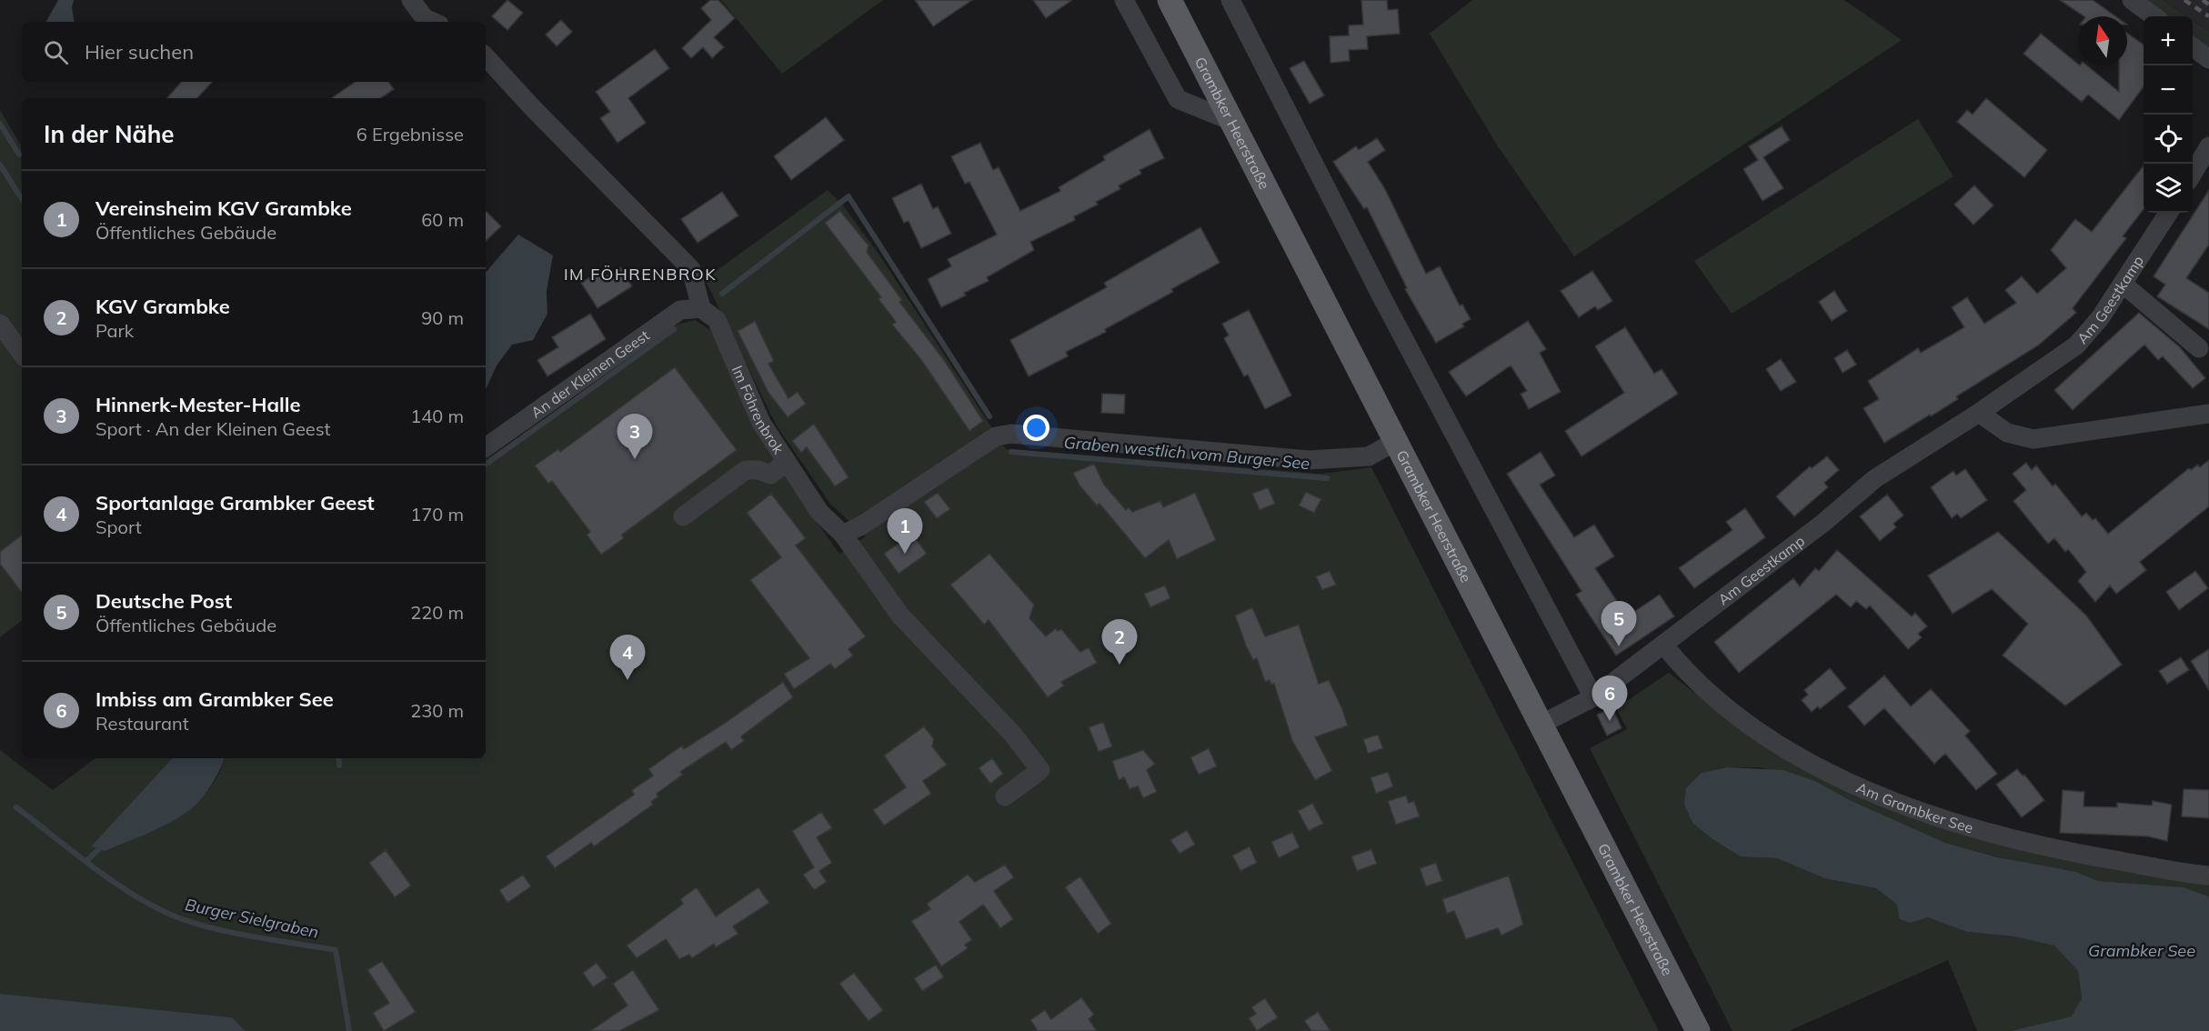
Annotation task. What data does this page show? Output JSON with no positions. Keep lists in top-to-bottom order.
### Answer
{
  "streets": {
    "main road": ["Grambker Heerstraße"],
    "street": [
      "Am Geestkamp",
      "An der Kleinen Geest",
      "Im Föhrenbrok",
      "Am Grambker See"
    ]
  },
  "crossings": [
    ["Grambker Heerstraße", "Am Geestkamp"],
    ["Am Geestkamp", "Am Grambker See"],
    ["An der Kleinen Geest", "Im Föhrenbrok"]
  ],
  "districts": ["IM FÖHRENBROK"],
  "water": ["Graben westlich vom Burger See", "Burger Sielgraben", "Grambker See"],
  "north": "top",
  "page": {
    "map_buttons": ["+", "−"],
    "search": "Hier suchen",
    "heading": ["In der Nähe", "6 Ergebnisse"],
    "list": [
      {
        "mark": "1",
        "name": "Vereinsheim KGV Grambke",
        "note": "Öffentliches Gebäude",
        "value": "60 m"
      },
      {
        "mark": "2",
        "name": "KGV Grambke",
        "note": "Park",
        "value": "90 m"
      },
      {
        "mark": "3",
        "name": "Hinnerk-Mester-Halle",
        "note": "Sport · An der Kleinen Geest",
        "value": "140 m"
      },
      {
        "mark": "4",
        "name": "Sportanlage Grambker Geest",
        "note": "Sport",
        "value": "170 m"
      },
      {
        "mark": "5",
        "name": "Deutsche Post",
        "note": "Öffentliches Gebäude",
        "value": "220 m"
      },
      {
        "mark": "6",
        "name": "Imbiss am Grambker See",
        "note": "Restaurant",
        "value": "230 m"
      }
    ],
    "pins": [
      "3",
      "1",
      "5",
      "2",
      "4",
      "6"
    ]
  }
}
